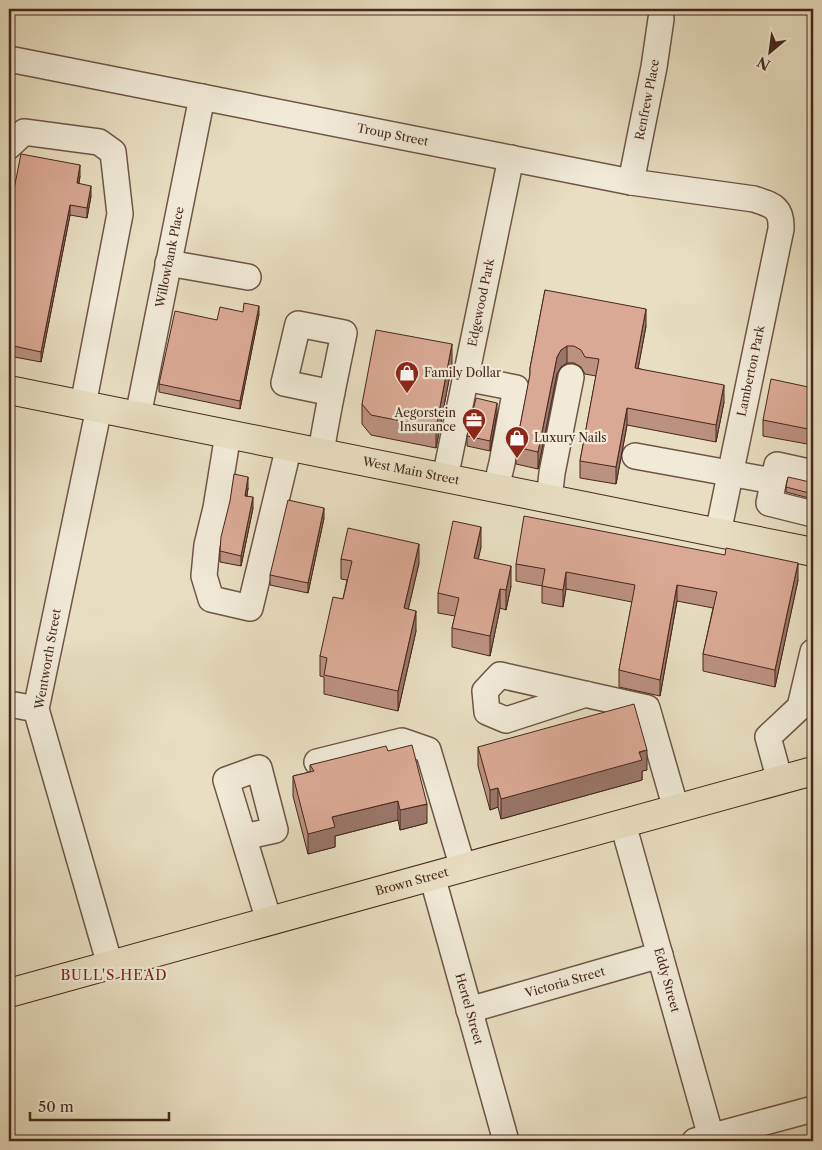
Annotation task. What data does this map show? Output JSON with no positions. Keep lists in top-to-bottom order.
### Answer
{
  "streets": {
    "main road": ["West Main Street", "Brown Street"],
    "street": [
      "Renfrew Place",
      "Troup Street",
      "Willowbank Place",
      "Edgewood Park",
      "Lamberton Park",
      "Wentworth Street",
      "Eddy Street",
      "Victoria Street",
      "Hertel Street"
    ]
  },
  "crossings": [
    ["Renfrew Place", "Troup Street"],
    ["Troup Street", "Willowbank Place"],
    ["Troup Street", "Edgewood Park"],
    ["Troup Street", "Lamberton Park"],
    ["Willowbank Place", "West Main Street"],
    ["Edgewood Park", "West Main Street"],
    ["Lamberton Park", "West Main Street"],
    ["West Main Street", "Wentworth Street"],
    ["Wentworth Street", "Brown Street"],
    ["Brown Street", "Eddy Street"],
    ["Brown Street", "Hertel Street"],
    ["Eddy Street", "Victoria Street"],
    ["Victoria Street", "Hertel Street"]
  ],
  "districts": ["BULL'S HEAD"],
  "places": {
    "shop": ["Family Dollar", "Luxury Nails"],
    "office": ["Aegorstein Insurance"]
  },
  "scale_bar": "50 m",
  "north": "bottom left"
}
